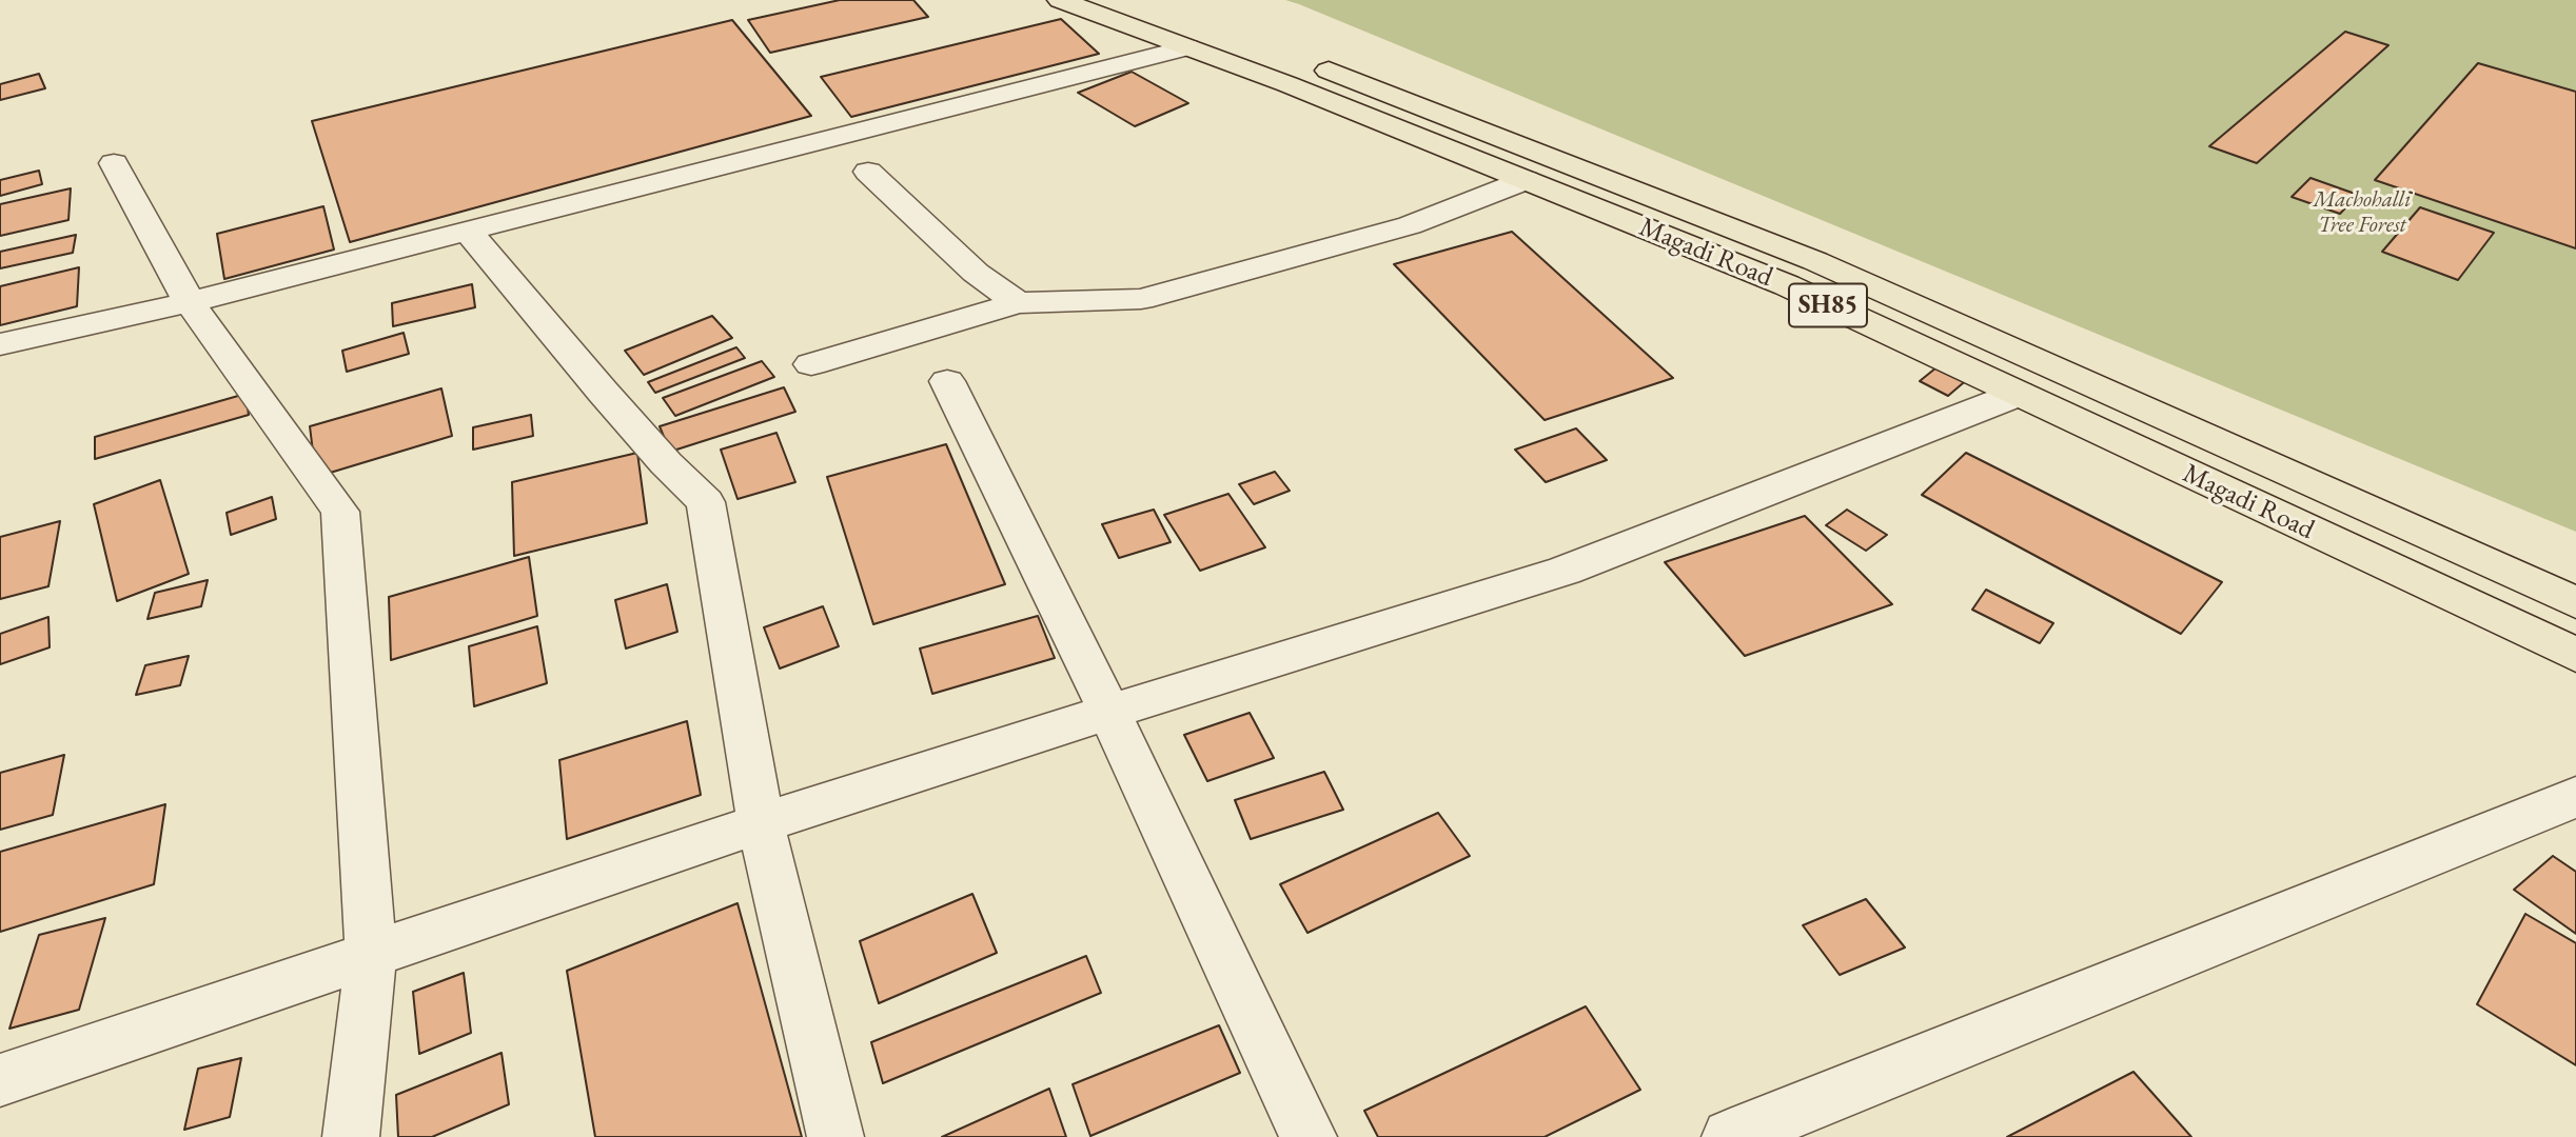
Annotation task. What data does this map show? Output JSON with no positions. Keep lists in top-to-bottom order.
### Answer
{
  "streets": {
    "main road": ["Magadi Road", "SH85"]
  },
  "parks": ["Machohalli Tree Forest"]
}
